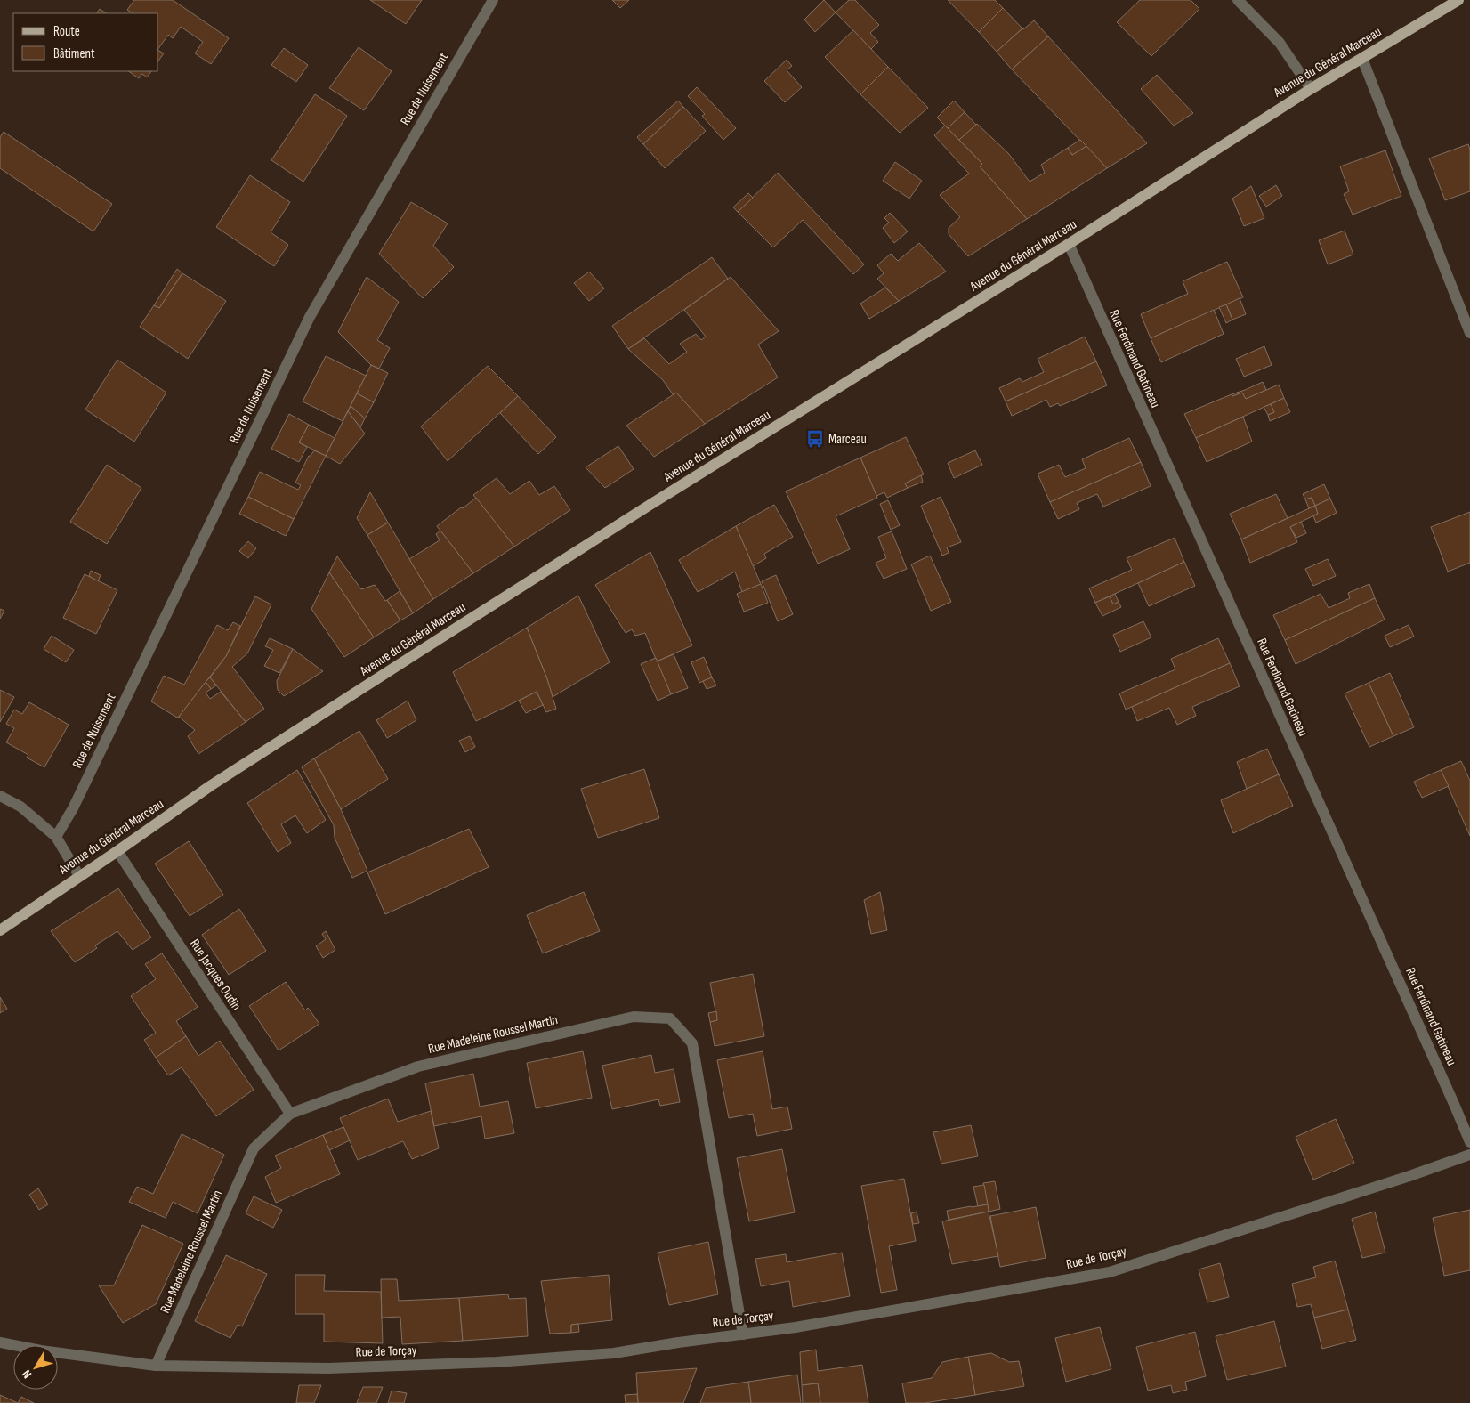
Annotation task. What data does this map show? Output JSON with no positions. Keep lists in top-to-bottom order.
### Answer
{
  "streets": {
    "main road": ["Avenue du Général Marceau"],
    "street": [
      "Rue de Nuisement",
      "Rue Ferdinand Gatineau",
      "Rue Jacques Oudin",
      "Rue Madeleine Roussel Martin",
      "Rue de Torçay"
    ]
  },
  "crossings": [
    ["Avenue du Général Marceau", "Rue Ferdinand Gatineau"],
    ["Avenue du Général Marceau", "Rue Jacques Oudin"],
    ["Rue Jacques Oudin", "Rue Madeleine Roussel Martin"],
    ["Rue Madeleine Roussel Martin", "Rue de Torçay"]
  ],
  "places": {
    "bus stop": ["Marceau"]
  },
  "legend": ["Route", "Bâtiment"],
  "north": "bottom left"
}
